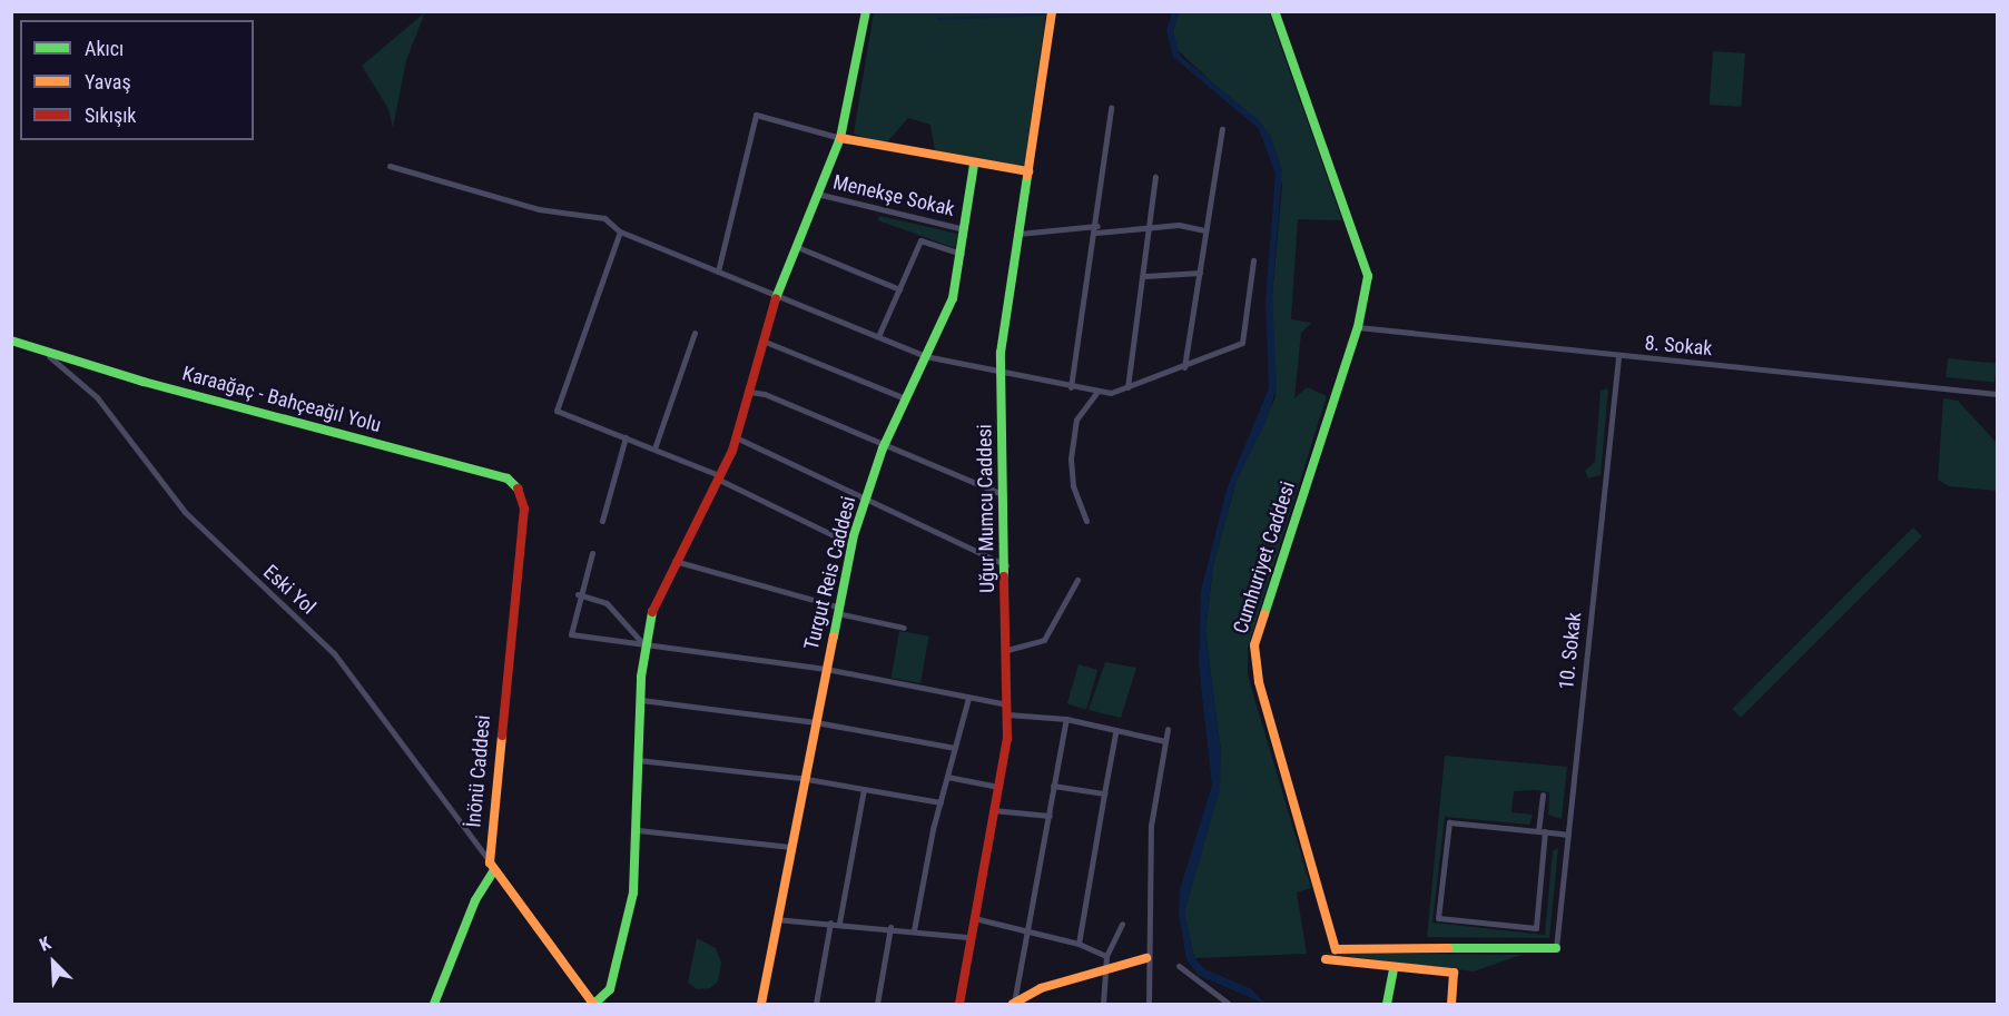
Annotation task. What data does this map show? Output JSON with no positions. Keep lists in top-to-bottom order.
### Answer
{
  "streets": {
    "street": [
      "Menekşe Sokak",
      "8. Sokak",
      "Karaağaç - Bahçeağıl Yolu",
      "Uğur Mumcu Caddesi",
      "Cumhuriyet Caddesi",
      "Turgut Reis Caddesi",
      "Eski Yol",
      "10. Sokak",
      "İnönü Caddesi"
    ]
  },
  "crossings": [
    ["Menekşe Sokak", "Turgut Reis Caddesi"],
    ["8. Sokak", "Cumhuriyet Caddesi"],
    ["8. Sokak", "10. Sokak"],
    ["Karaağaç - Bahçeağıl Yolu", "Eski Yol"],
    ["Karaağaç - Bahçeağıl Yolu", "İnönü Caddesi"],
    ["Cumhuriyet Caddesi", "10. Sokak"],
    ["Eski Yol", "İnönü Caddesi"]
  ],
  "legend": ["Akıcı", "Yavaş", "Sıkışık"],
  "north": "top left"
}
